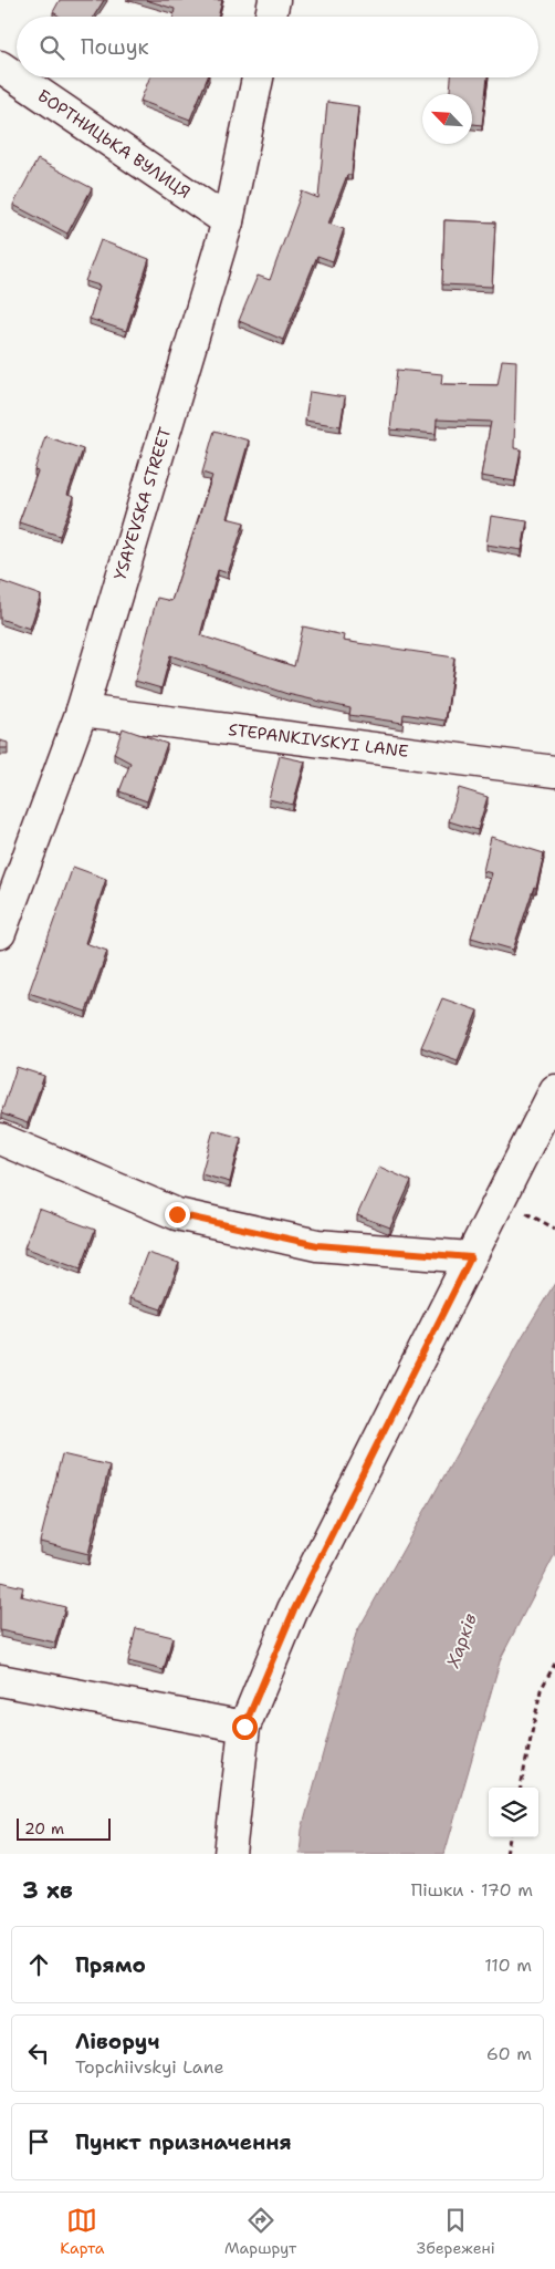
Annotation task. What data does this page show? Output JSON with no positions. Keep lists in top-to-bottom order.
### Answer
{
  "streets": {
    "street": ["БОРТНИЦЬКА ВУЛИЦЯ", "YSAYEVSKA STREET", "STEPANKIVSKYI LANE"]
  },
  "crossings": [
    ["БОРТНИЦЬКА ВУЛИЦЯ", "YSAYEVSKA STREET"],
    ["YSAYEVSKA STREET", "STEPANKIVSKYI LANE"]
  ],
  "water": ["Харків"],
  "scale_bar": "20 m",
  "north": "top left",
  "page": {
    "search": "Пошук",
    "scale": "20 m",
    "heading": ["3 хв", "Пішки · 170 m"],
    "list": [
      ["Прямо", "110 m"],
      ["Ліворуч", "Topchiivskyi Lane", "60 m"],
      "Пункт призначення"
    ],
    "nav": ["Карта", "Маршрут", "Збережені"]
  }
}
